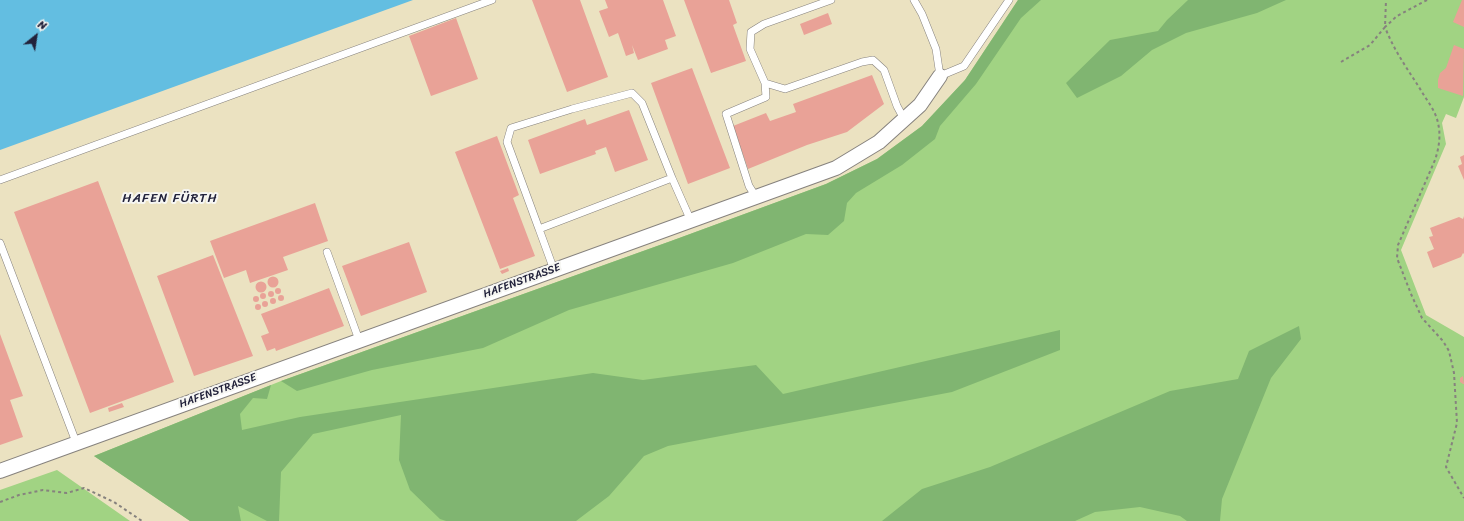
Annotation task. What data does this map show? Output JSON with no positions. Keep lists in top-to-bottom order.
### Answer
{
  "streets": {
    "street": ["HAFENSTRASSE"]
  },
  "districts": ["HAFEN FÜRTH"],
  "north": "top right"
}
